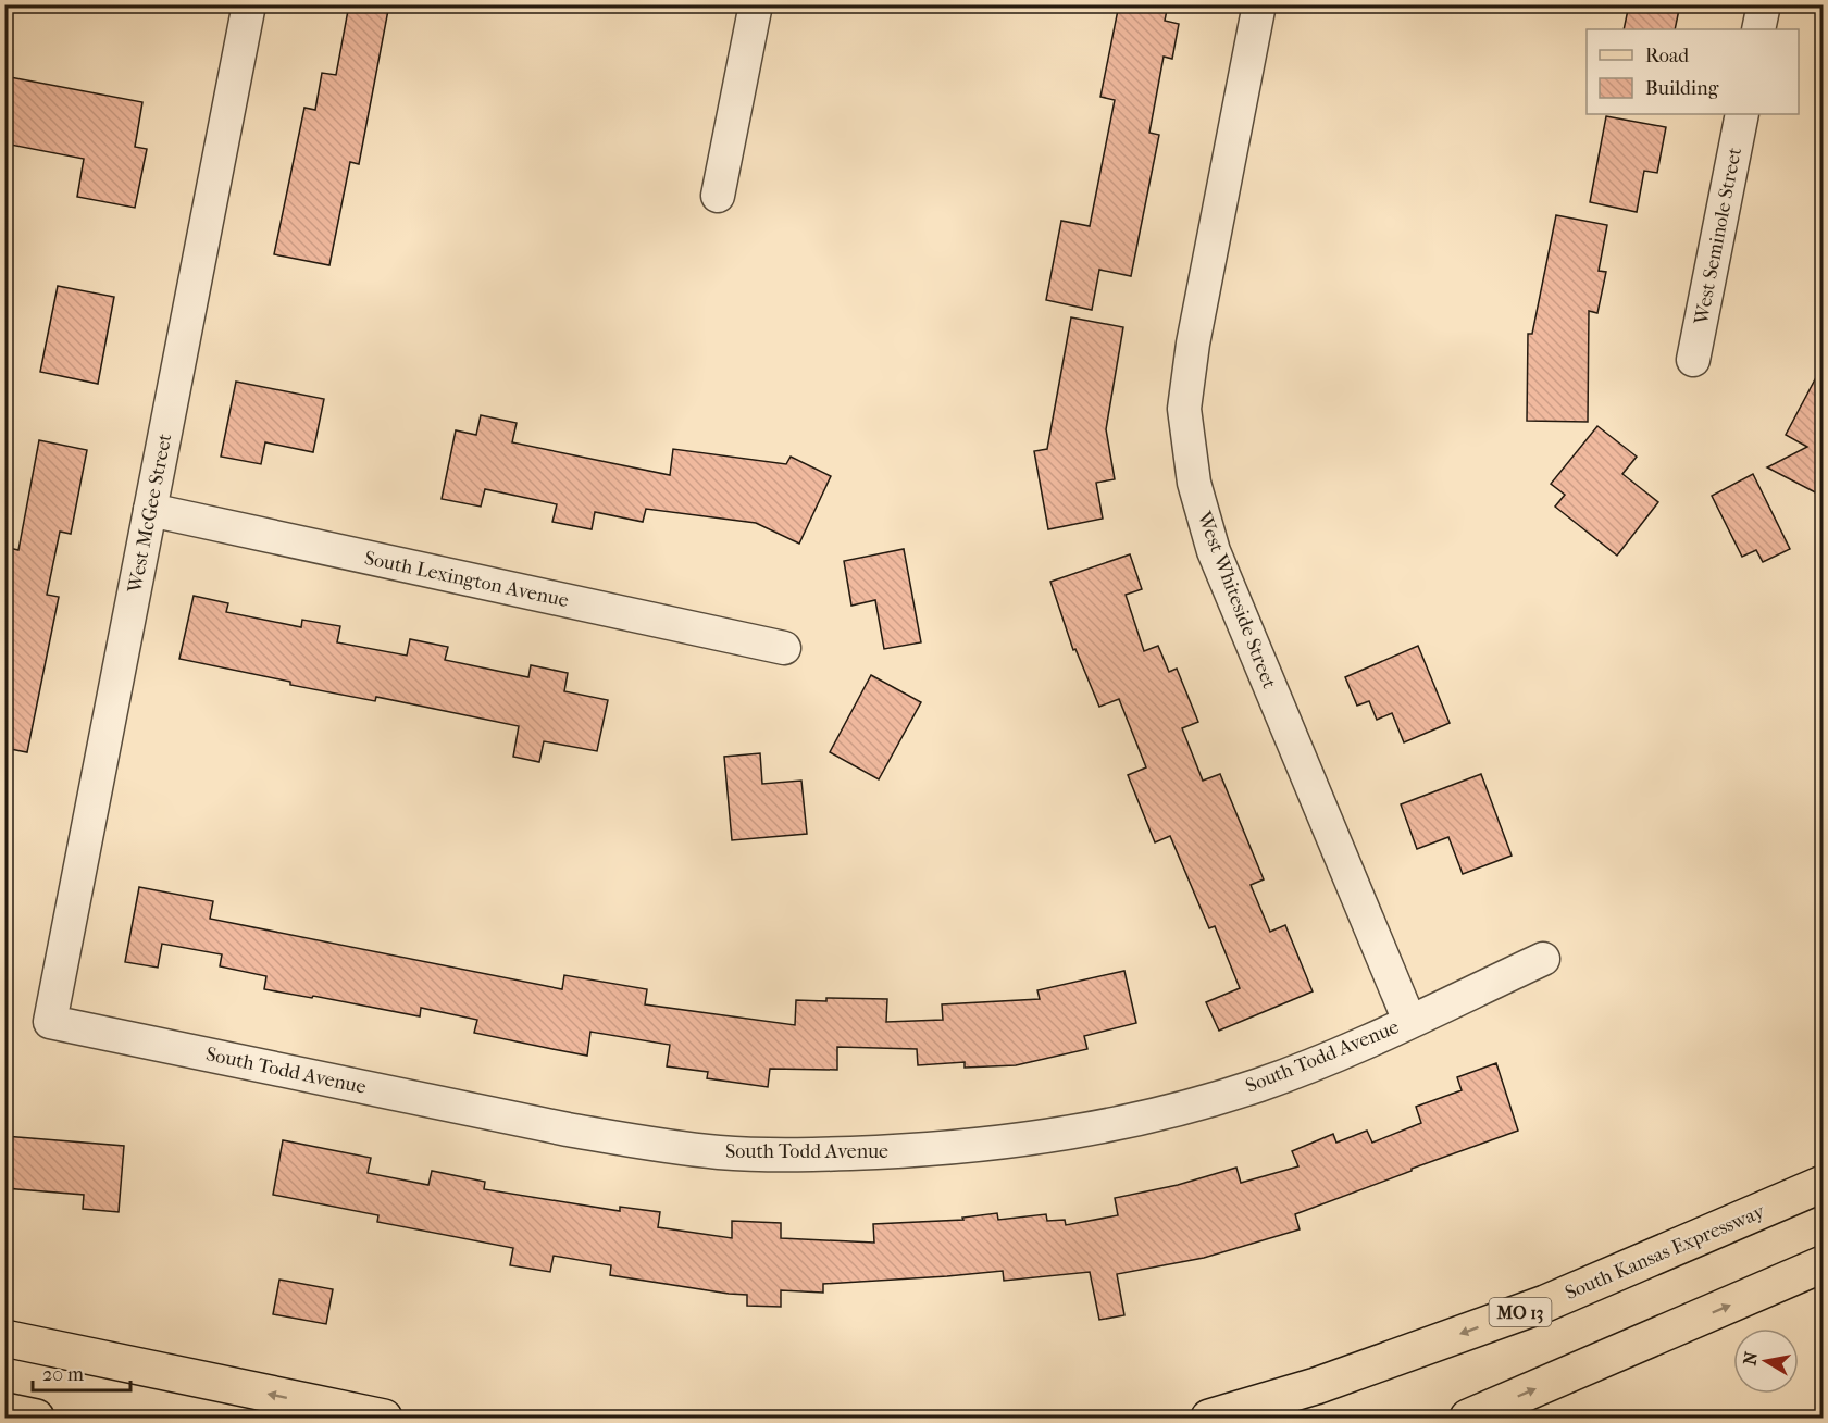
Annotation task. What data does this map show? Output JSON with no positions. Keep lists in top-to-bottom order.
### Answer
{
  "streets": {
    "main road": ["South Kansas Expressway", "MO 13"],
    "street": [
      "West Seminole Street",
      "West McGee Street",
      "South Lexington Avenue",
      "West Whiteside Street",
      "South Todd Avenue"
    ]
  },
  "crossings": [
    ["West McGee Street", "South Lexington Avenue"],
    ["West McGee Street", "South Todd Avenue"],
    ["West Whiteside Street", "South Todd Avenue"]
  ],
  "legend": ["Road", "Building"],
  "scale_bar": "20 m",
  "north": "left"
}
